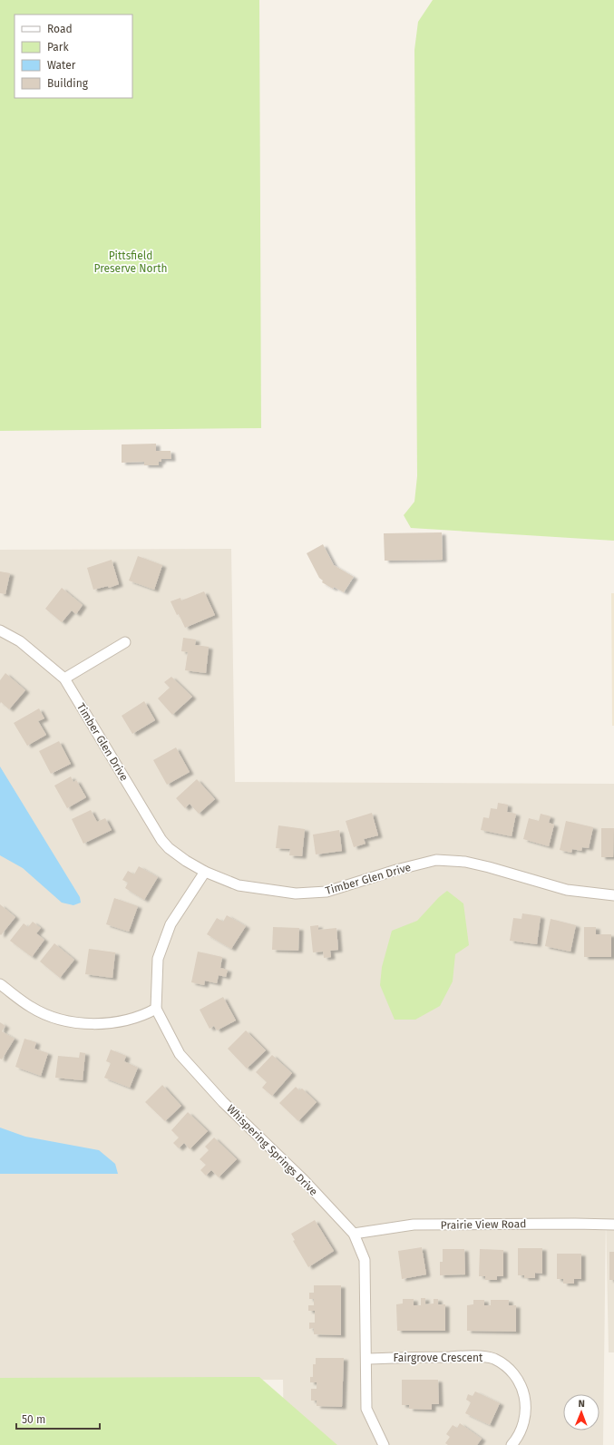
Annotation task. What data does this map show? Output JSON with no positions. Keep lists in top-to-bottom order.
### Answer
{
  "streets": {
    "street": [
      "Timber Glen Drive",
      "Whispering Springs Drive",
      "Prairie View Road",
      "Fairgrove Crescent"
    ]
  },
  "crossings": [
    ["Timber Glen Drive", "Whispering Springs Drive"],
    ["Whispering Springs Drive", "Prairie View Road"],
    ["Whispering Springs Drive", "Fairgrove Crescent"]
  ],
  "parks": ["Pittsfield Preserve North"],
  "legend": [
    "Road",
    "Park",
    "Water",
    "Building"
  ],
  "scale_bar": "50 m",
  "north": "top"
}
